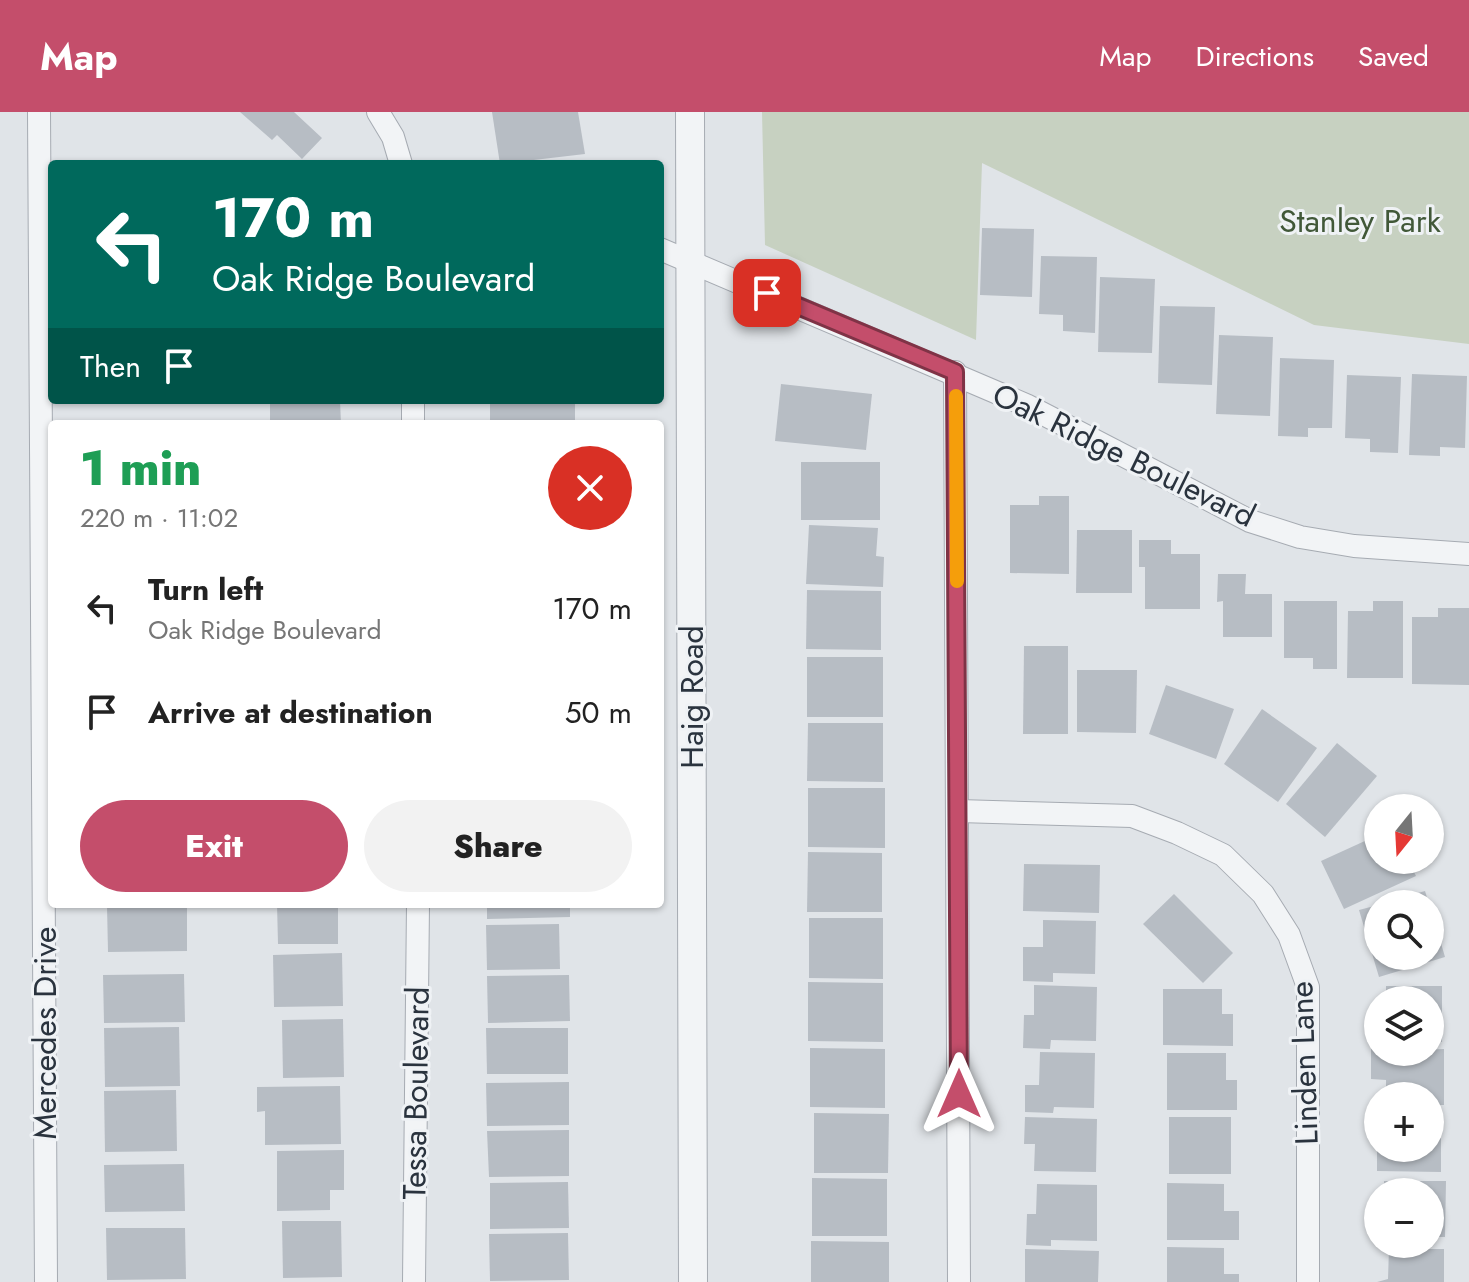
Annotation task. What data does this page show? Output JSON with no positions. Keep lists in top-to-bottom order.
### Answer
{
  "streets": {
    "street": [
      "Oak Ridge Boulevard",
      "Haig Road",
      "Mercedes Drive",
      "Linden Lane",
      "Tessa Boulevard"
    ]
  },
  "crossings": [
    ["Oak Ridge Boulevard", "Haig Road"]
  ],
  "parks": ["Stanley Park"],
  "north": "bottom",
  "page": {
    "header": "Map",
    "nav": ["Map", "Directions", "Saved"],
    "turn": ["170 m", "Oak Ridge Boulevard"],
    "then": "Then",
    "heading": ["1 min", "220 m · 11:02"],
    "list": [
      {
        "name": "Turn left",
        "note": "Oak Ridge Boulevard",
        "value": "170 m"
      },
      {
        "name": "Arrive at destination",
        "value": "50 m"
      }
    ],
    "buttons": ["Exit", "Share"],
    "map_buttons": ["+", "−"]
  }
}
